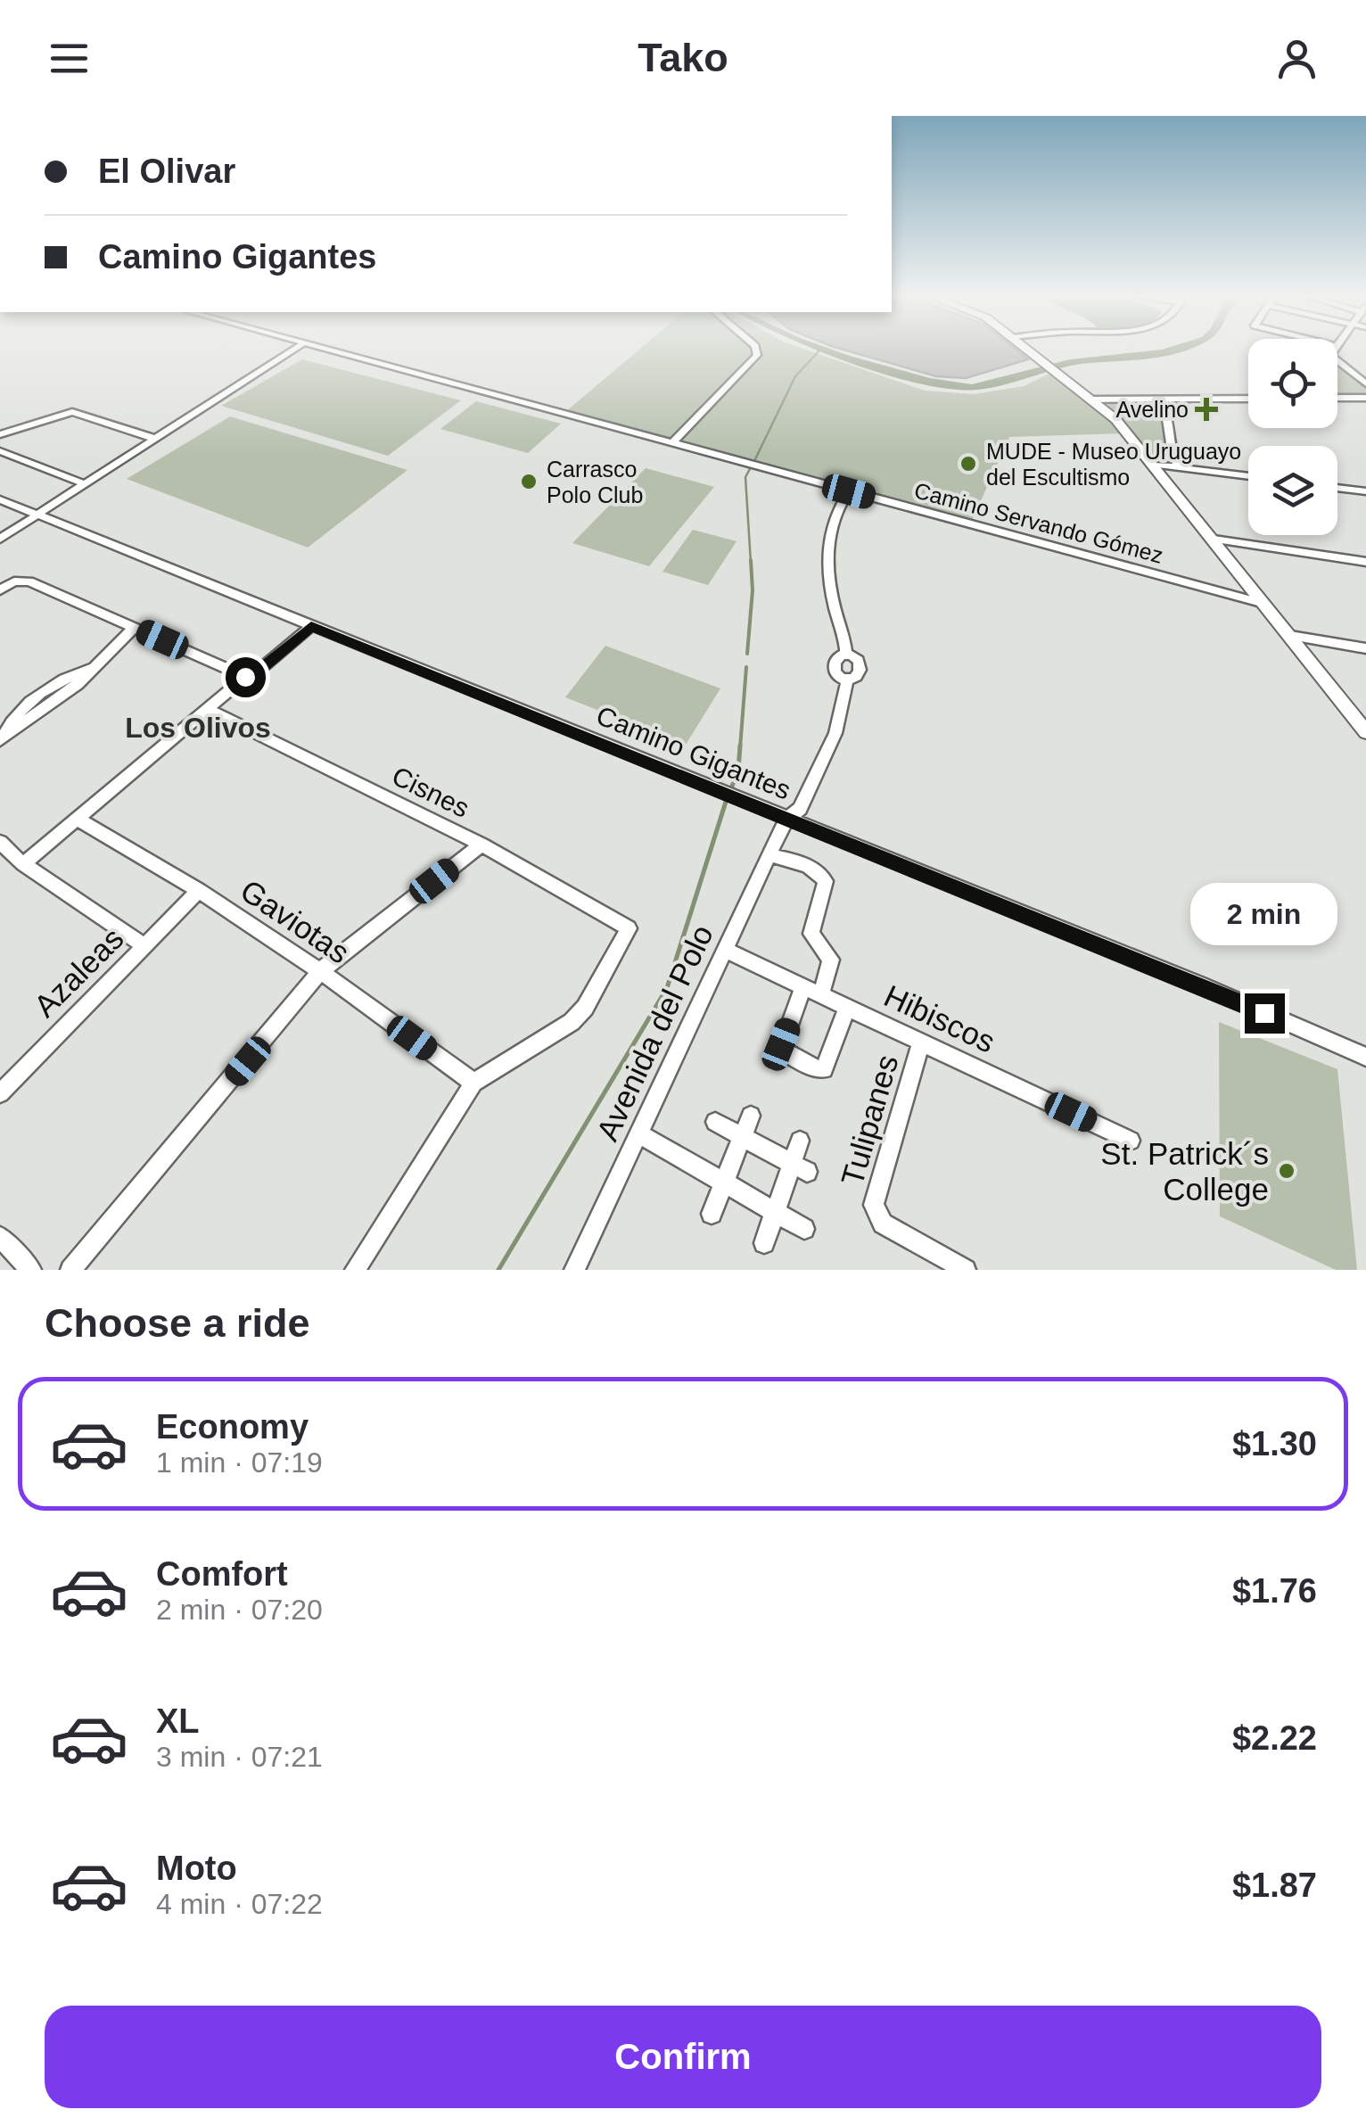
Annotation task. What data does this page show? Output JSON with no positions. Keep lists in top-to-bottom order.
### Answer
{
  "streets": {
    "street": [
      "Camino Servando Gómez",
      "Camino Gigantes",
      "Cisnes",
      "Gaviotas",
      "Azaleas",
      "Hibiscos",
      "Avenida del Polo",
      "Tulipanes"
    ]
  },
  "crossings": [
    ["Camino Servando Gómez", "Avenida del Polo"],
    ["Camino Gigantes", "Avenida del Polo"],
    ["Cisnes", "Gaviotas"],
    ["Gaviotas", "Azaleas"],
    ["Hibiscos", "Avenida del Polo"],
    ["Hibiscos", "Tulipanes"]
  ],
  "districts": ["Los Olivos"],
  "places": {
    "health": ["Avelino"],
    "other": ["MUDE - Museo Uruguayo del Escultismo", "Carrasco Polo Club", "St. Patrick´s College"]
  },
  "page": {
    "header": "Tako",
    "banner": ["El Olivar", "Camino Gigantes"],
    "bubble": "2 min",
    "heading": "Choose a ride",
    "list": [
      {
        "name": "Economy",
        "note": "1 min · 07:19",
        "value": "$1.30"
      },
      {
        "name": "Comfort",
        "note": "2 min · 07:20",
        "value": "$1.76"
      },
      {
        "name": "XL",
        "note": "3 min · 07:21",
        "value": "$2.22"
      },
      {
        "name": "Moto",
        "note": "4 min · 07:22",
        "value": "$1.87"
      }
    ],
    "buttons": "Confirm"
  }
}
